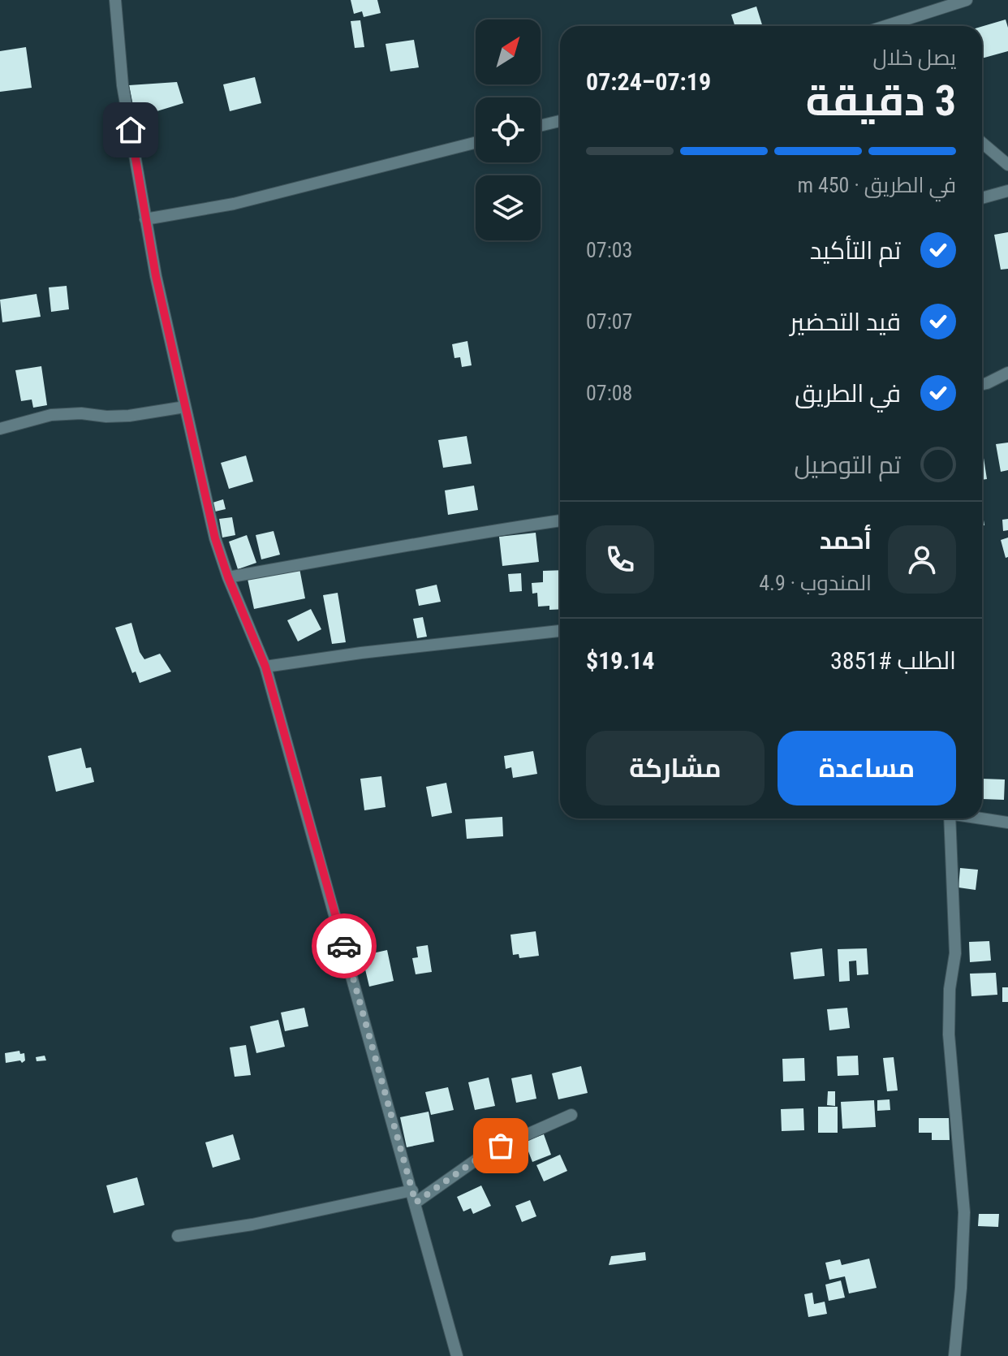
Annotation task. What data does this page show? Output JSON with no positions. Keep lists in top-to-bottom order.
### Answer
{
  "north": "top right",
  "page": {
    "heading": ["3 دقيقة", "يصل خلال", "07:19–07:24"],
    "panel": [
      "أحمد",
      "المندوب · 4.9",
      "الطلب #3851",
      "$19.14"
    ],
    "bar": "في الطريق · 450 m",
    "list": [
      ["تم التأكيد", "07:03"],
      ["قيد التحضير", "07:07"],
      ["في الطريق", "07:08"],
      "تم التوصيل"
    ],
    "buttons": ["مساعدة", "مشاركة"]
  }
}
